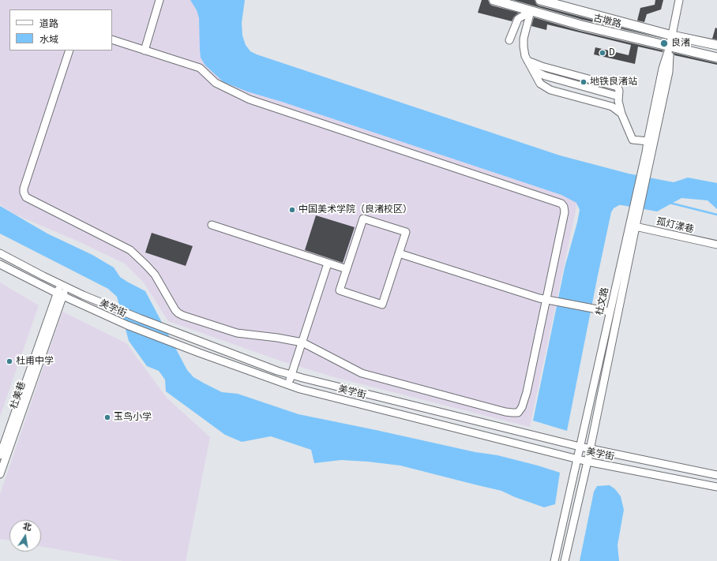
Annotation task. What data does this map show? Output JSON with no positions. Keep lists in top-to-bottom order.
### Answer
{
  "streets": {
    "main road": ["古墩路"],
    "street": [
      "孤灯漾巷",
      "杜文路",
      "美学街",
      "杜美巷"
    ]
  },
  "crossings": [
    ["古墩路", "杜文路"],
    ["孤灯漾巷", "杜文路"],
    ["杜文路", "美学街"],
    ["美学街", "杜美巷"]
  ],
  "places": [
    "良渚",
    "D",
    "地铁良渚站",
    "中国美术学院（良渚校区）",
    "杜甫中学",
    "玉鸟小学"
  ],
  "legend": ["道路", "水域"],
  "north": "top"
}
